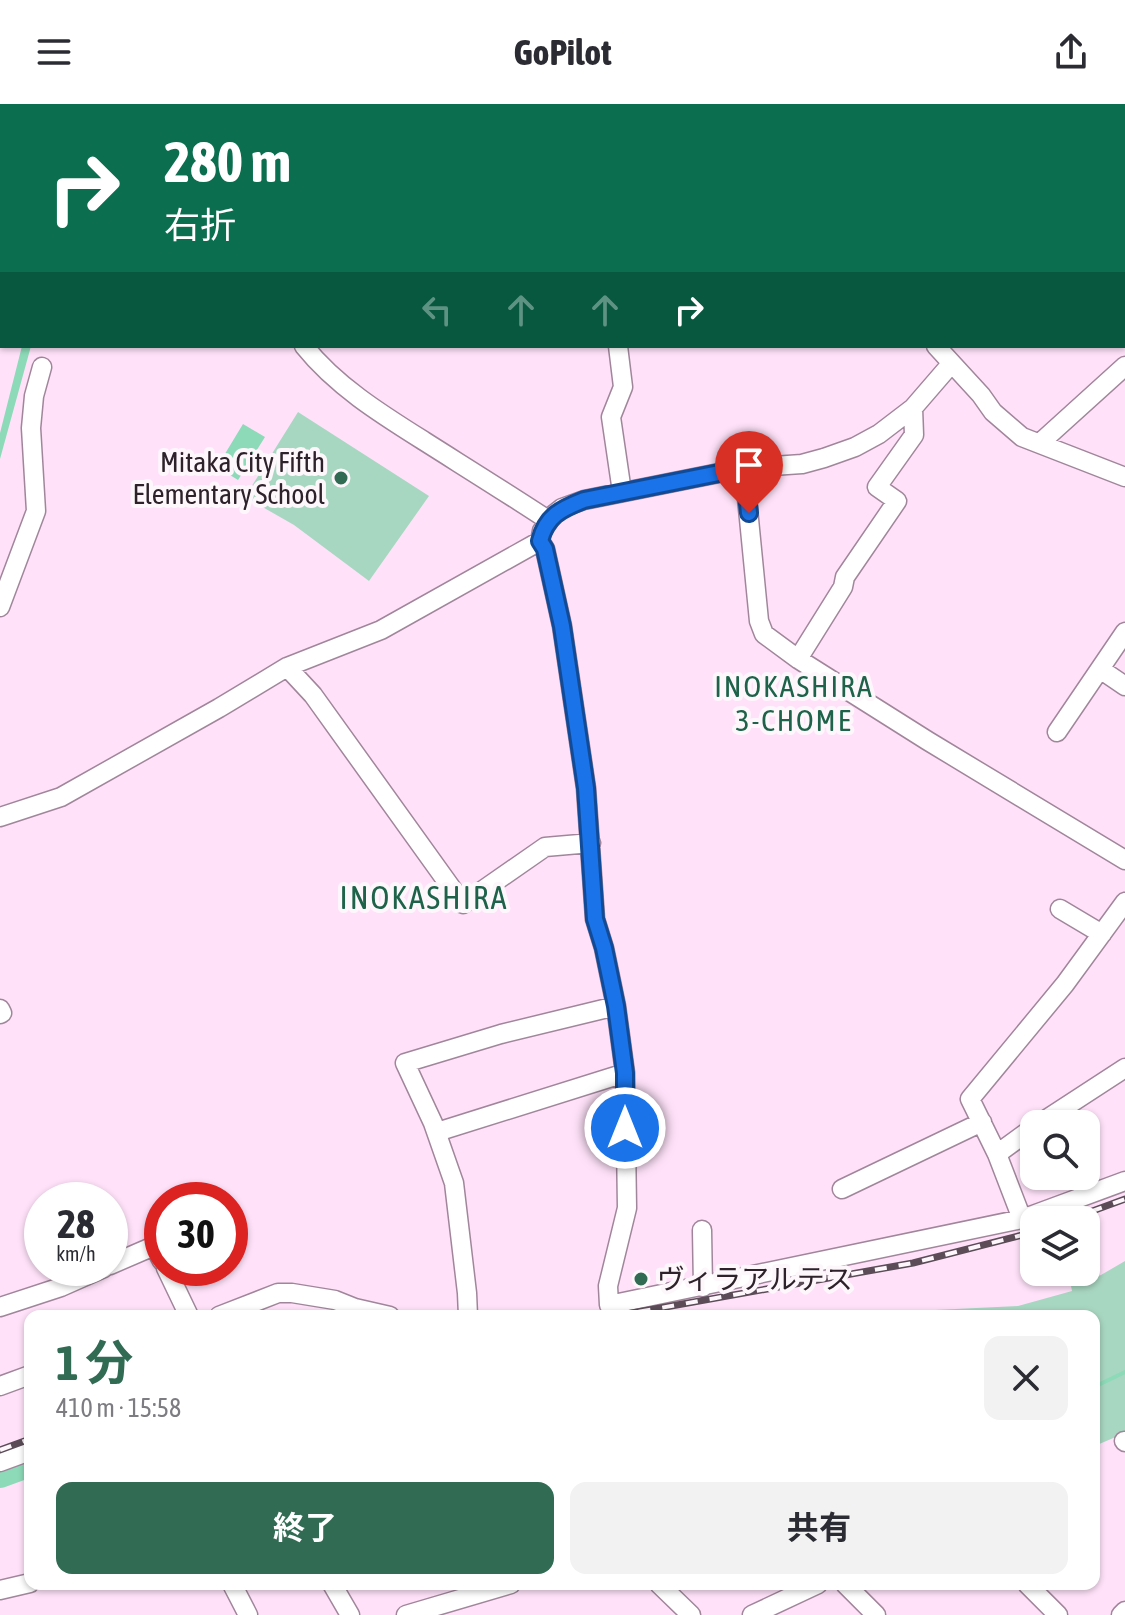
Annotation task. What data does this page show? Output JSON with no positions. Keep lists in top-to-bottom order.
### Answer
{
  "districts": ["INOKASHIRA 3-CHOME", "INOKASHIRA"],
  "places": ["Mitaka City Fifth Elementary School", "ヴィラアルテス"],
  "page": {
    "header": "GoPilot",
    "turn": ["280 m", "右折"],
    "speed": "28 km/h",
    "limit": "30",
    "heading": ["1 分", "410 m · 15:58"],
    "buttons": ["終了", "共有"]
  }
}
